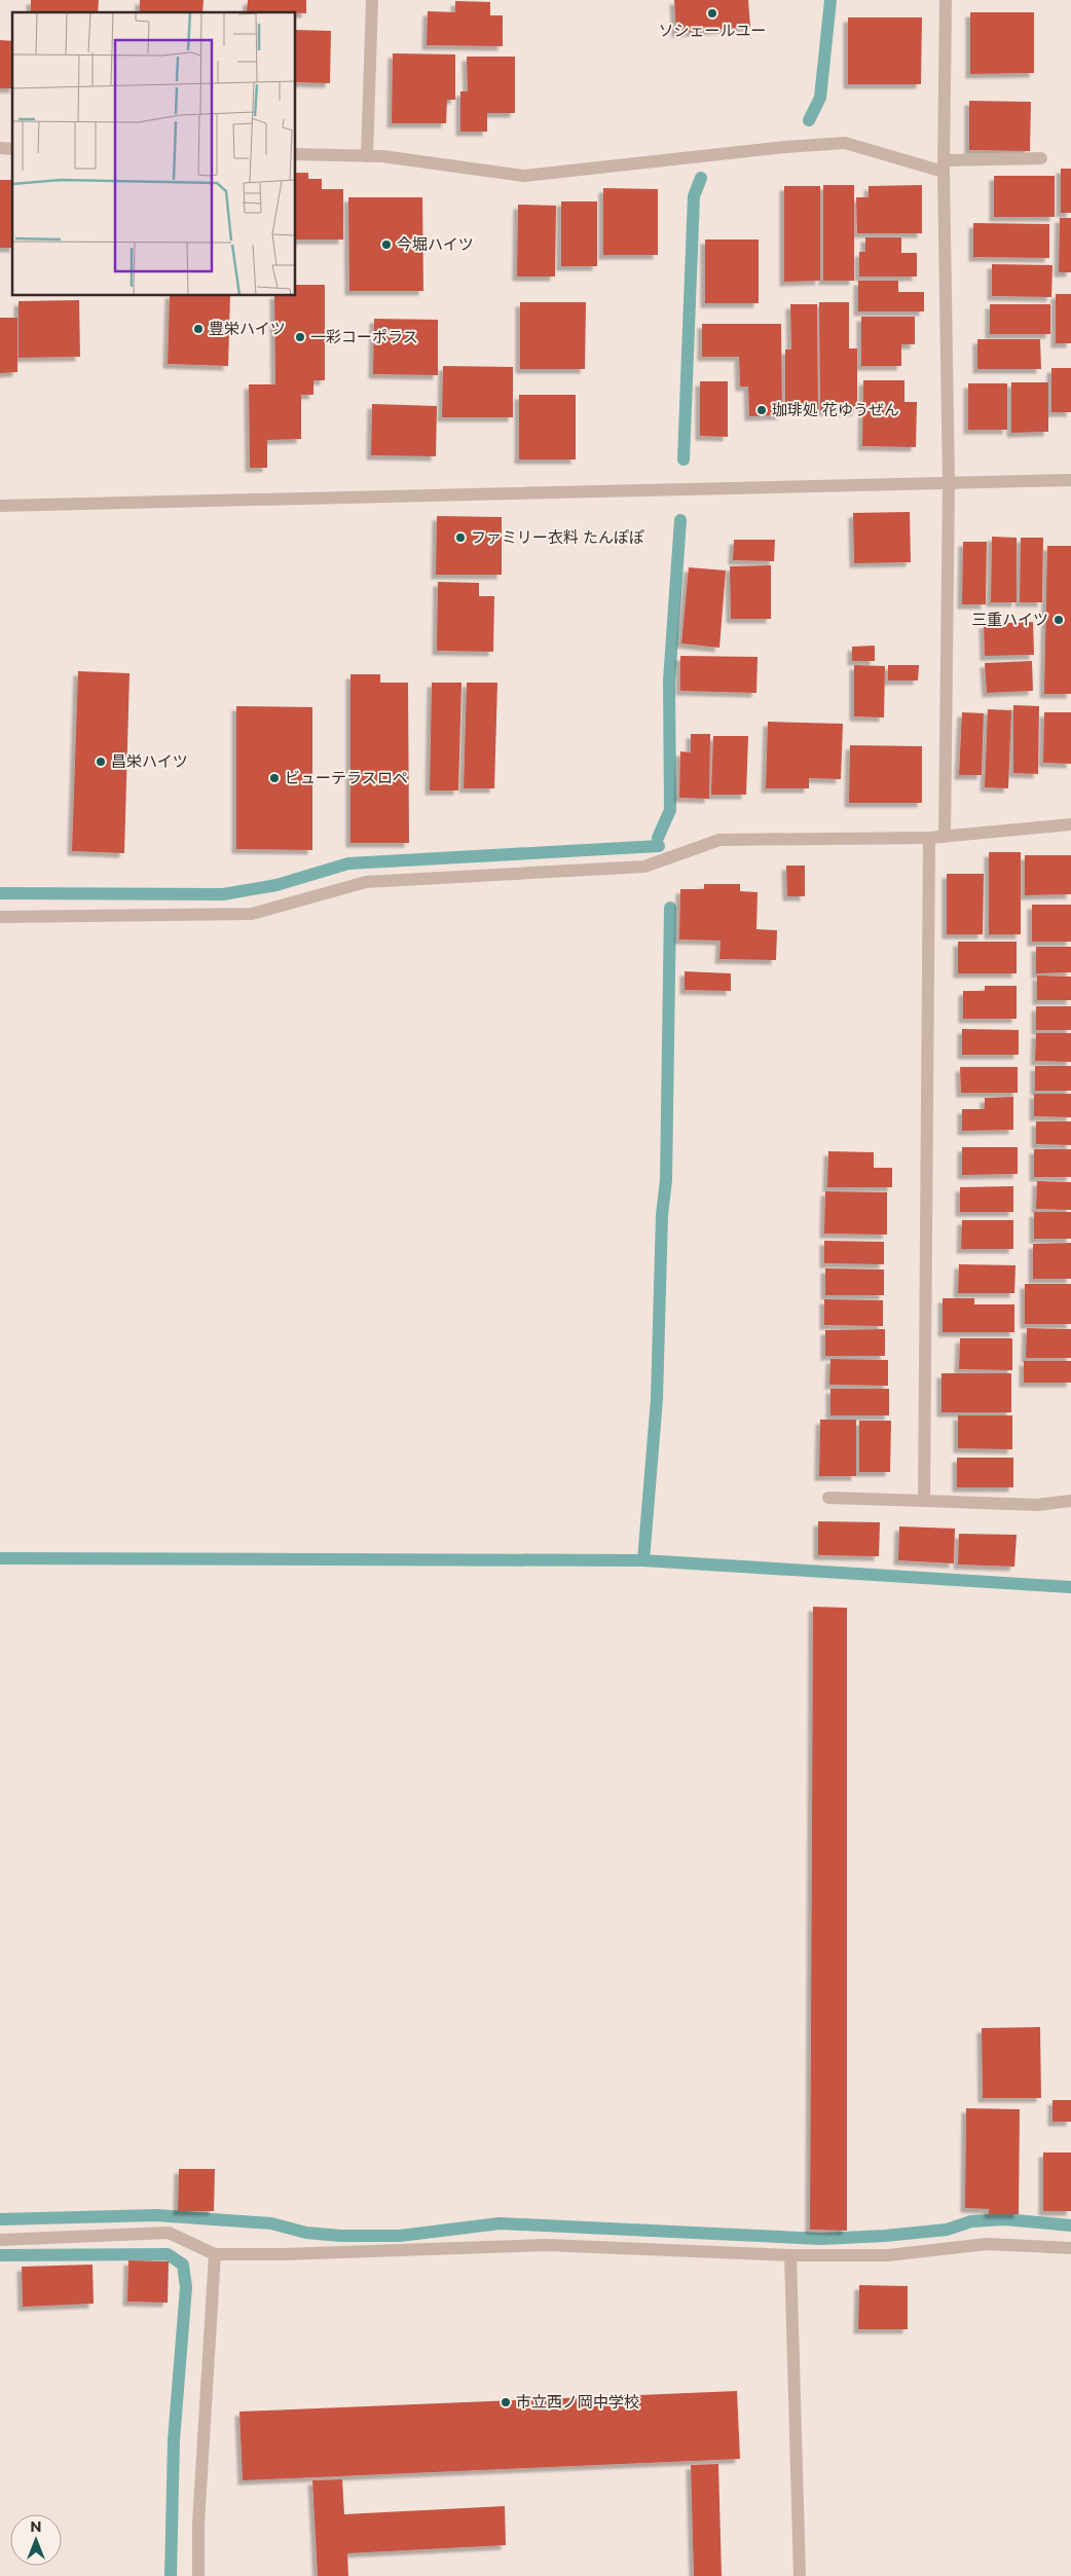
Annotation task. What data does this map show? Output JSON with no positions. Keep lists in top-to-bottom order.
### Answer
{
  "places": [
    "ソシェールユー",
    "今堀ハイツ",
    "豊栄ハイツ",
    "一彩コーポラス",
    "珈琲処 花ゆうぜん",
    "ファミリー衣料 たんぽぽ",
    "三重ハイツ",
    "昌栄ハイツ",
    "ビューテラスロペ",
    "市立西ノ岡中学校"
  ],
  "north": "top"
}
